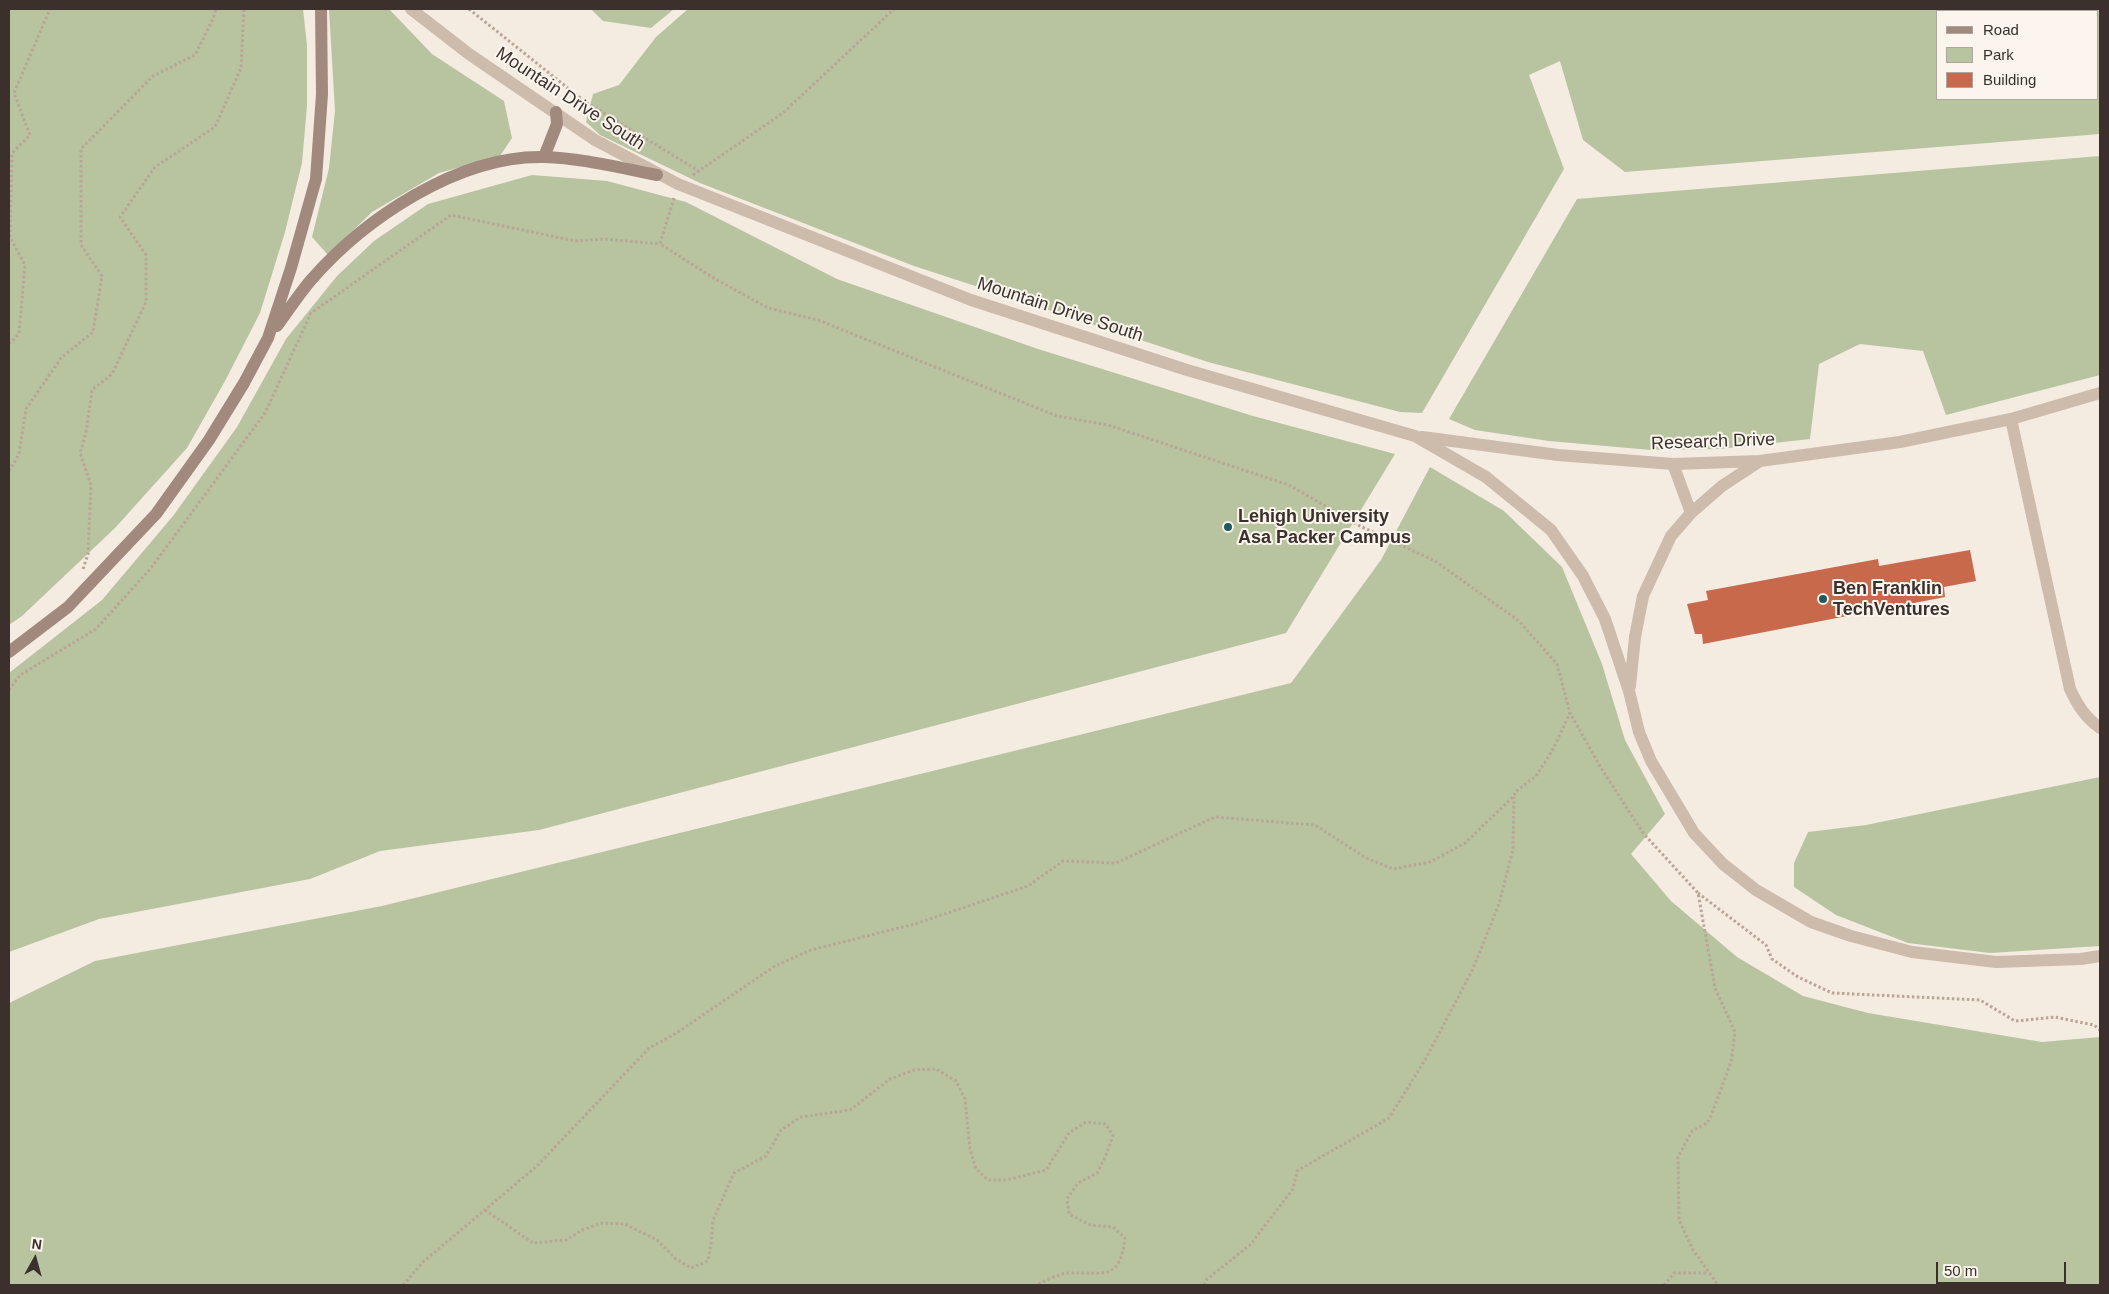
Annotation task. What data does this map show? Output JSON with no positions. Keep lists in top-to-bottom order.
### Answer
{
  "streets": {
    "street": ["Mountain Drive South", "Research Drive"]
  },
  "crossings": [
    ["Mountain Drive South", "Research Drive"]
  ],
  "places": ["Lehigh University Asa Packer Campus", "Ben Franklin TechVentures"],
  "legend": ["Road", "Park", "Building"],
  "scale_bar": "50 m",
  "north": "top"
}
